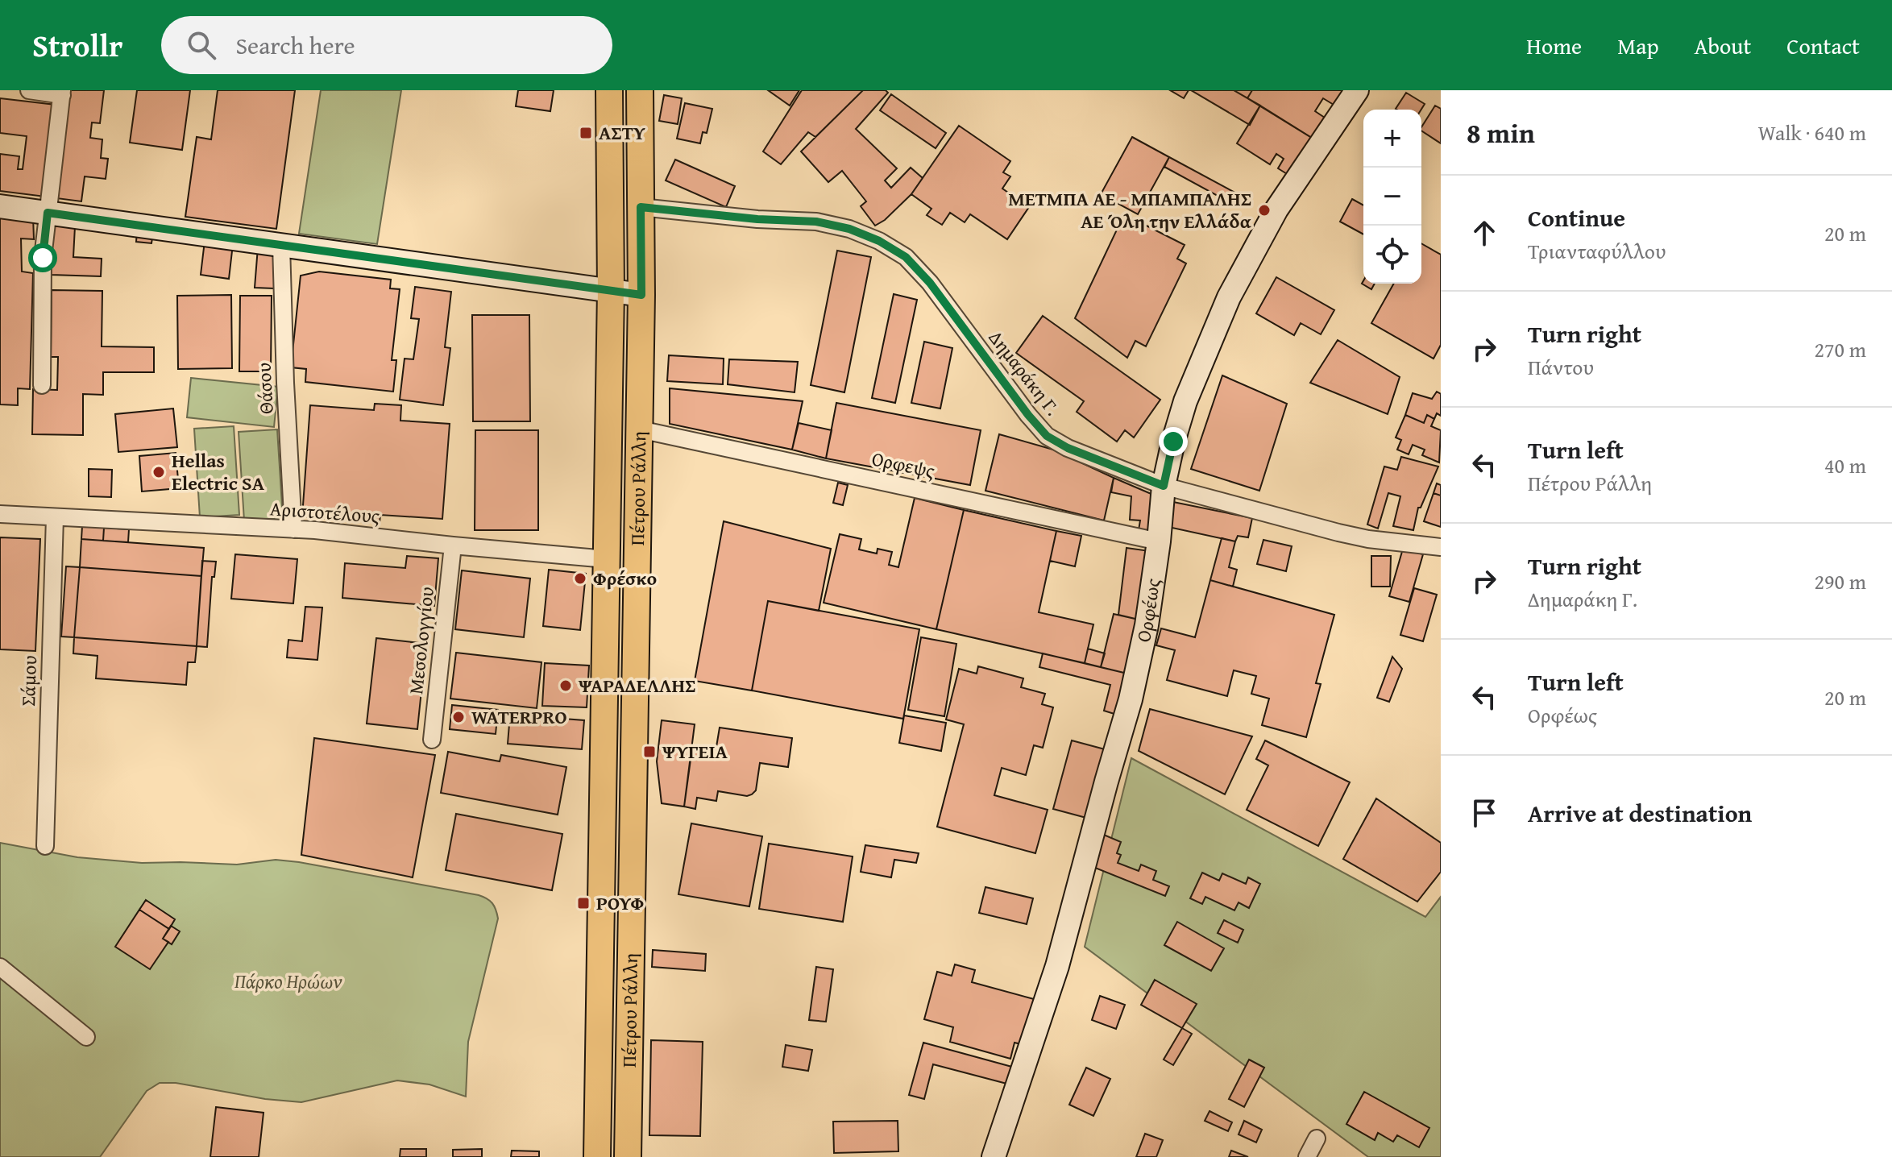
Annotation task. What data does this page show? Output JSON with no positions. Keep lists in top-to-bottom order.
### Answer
{
  "streets": {
    "main road": ["Πέτρου Ράλλη"],
    "street": [
      "Δημαράκη Γ.",
      "Θάσου",
      "Ορφεψς",
      "Αριστοτέλους",
      "Ορφέως",
      "Μεσολογγίου",
      "Σάμου"
    ]
  },
  "crossings": [
    ["Δημαράκη Γ.", "Πέτρου Ράλλη"],
    ["Δημαράκη Γ.", "Ορφέως"],
    ["Θάσου", "Αριστοτέλους"],
    ["Ορφεψς", "Πέτρου Ράλλη"],
    ["Ορφεψς", "Ορφέως"],
    ["Πέτρου Ράλλη", "Αριστοτέλους"],
    ["Αριστοτέλους", "Μεσολογγίου"],
    ["Αριστοτέλους", "Σάμου"]
  ],
  "parks": ["Πάρκο Ηρώων"],
  "places": {
    "transit": ["ΑΣΤΥ", "ΨΥΓΕΙΑ", "ΡΟΥΦ"],
    "other": [
      "ΜΕΤΜΠΑ ΑΕ - ΜΠΑΜΠΑΛΗΣ ΑΕ Όλη την Ελλάδα",
      "Hellas Electric SA",
      "Φρέσκο",
      "ΨΑΡΑΔΕΛΛΗΣ",
      "WATERPRO"
    ]
  },
  "page": {
    "header": "Strollr",
    "search": "Search here",
    "nav": [
      "Home",
      "Map",
      "About",
      "Contact"
    ],
    "heading": ["8 min", "Walk · 640 m"],
    "map_buttons": ["+", "−"],
    "list": [
      ["Continue", "Τριανταφύλλου", "20 m"],
      ["Turn right", "Πάντου", "270 m"],
      ["Turn left", "Πέτρου Ράλλη", "40 m"],
      ["Turn right", "Δημαράκη Γ.", "290 m"],
      ["Turn left", "Ορφέως", "20 m"],
      "Arrive at destination"
    ]
  }
}
